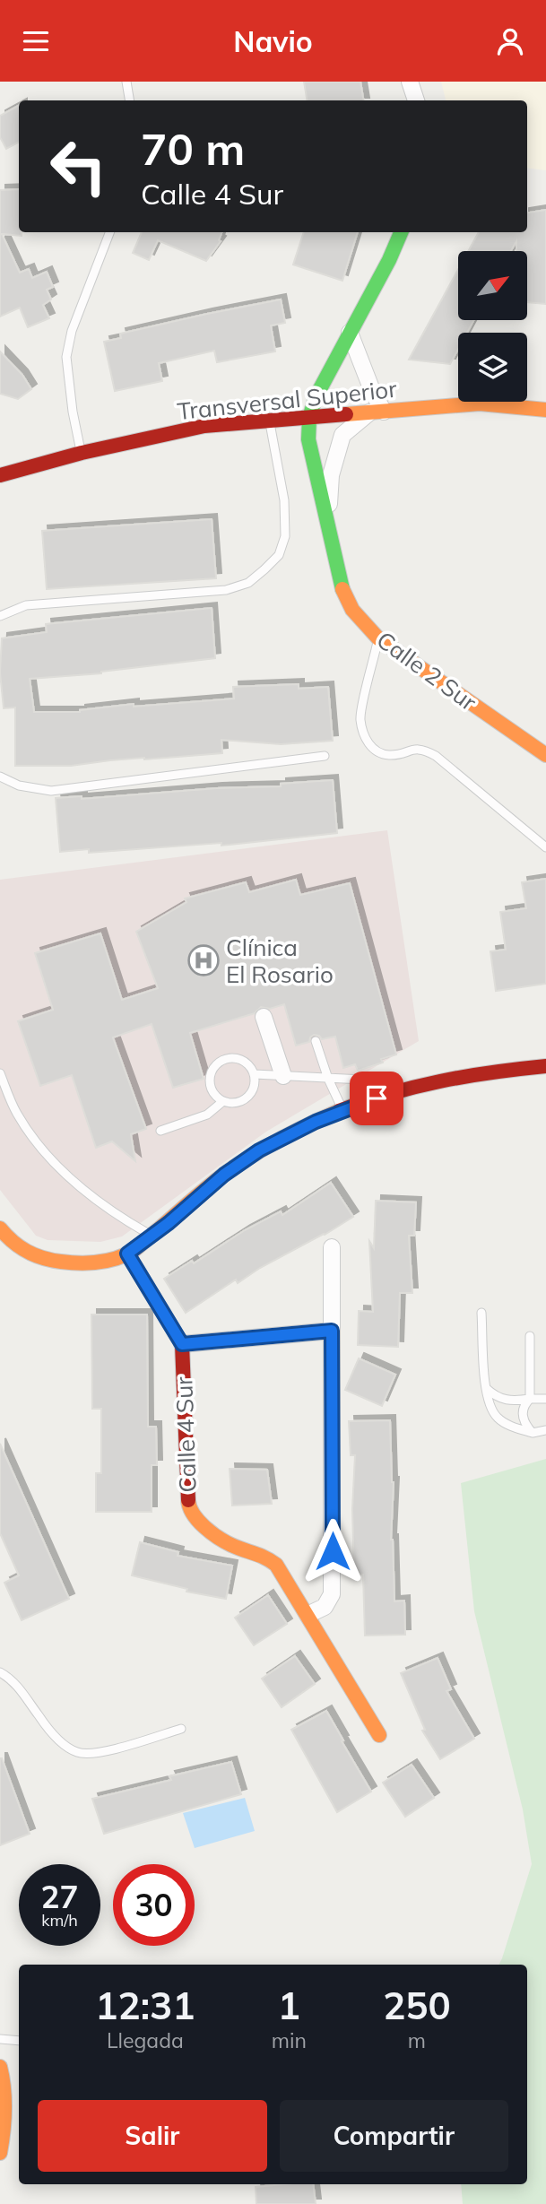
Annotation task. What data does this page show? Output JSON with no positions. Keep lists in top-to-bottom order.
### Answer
{
  "streets": {
    "street": ["Transversal Superior", "Calle 2 Sur", "Calle 4 Sur"]
  },
  "crossings": [
    ["Transversal Superior", "Calle 2 Sur"]
  ],
  "places": {
    "hospital": ["Clínica El Rosario"]
  },
  "north": "top right",
  "page": {
    "header": "Navio",
    "turn": ["70 m", "Calle 4 Sur"],
    "speed": "27 km/h",
    "limit": "30",
    "eta": [
      "12:31",
      "Llegada",
      "1",
      "min",
      "250",
      "m"
    ],
    "buttons": ["Salir", "Compartir"]
  }
}
